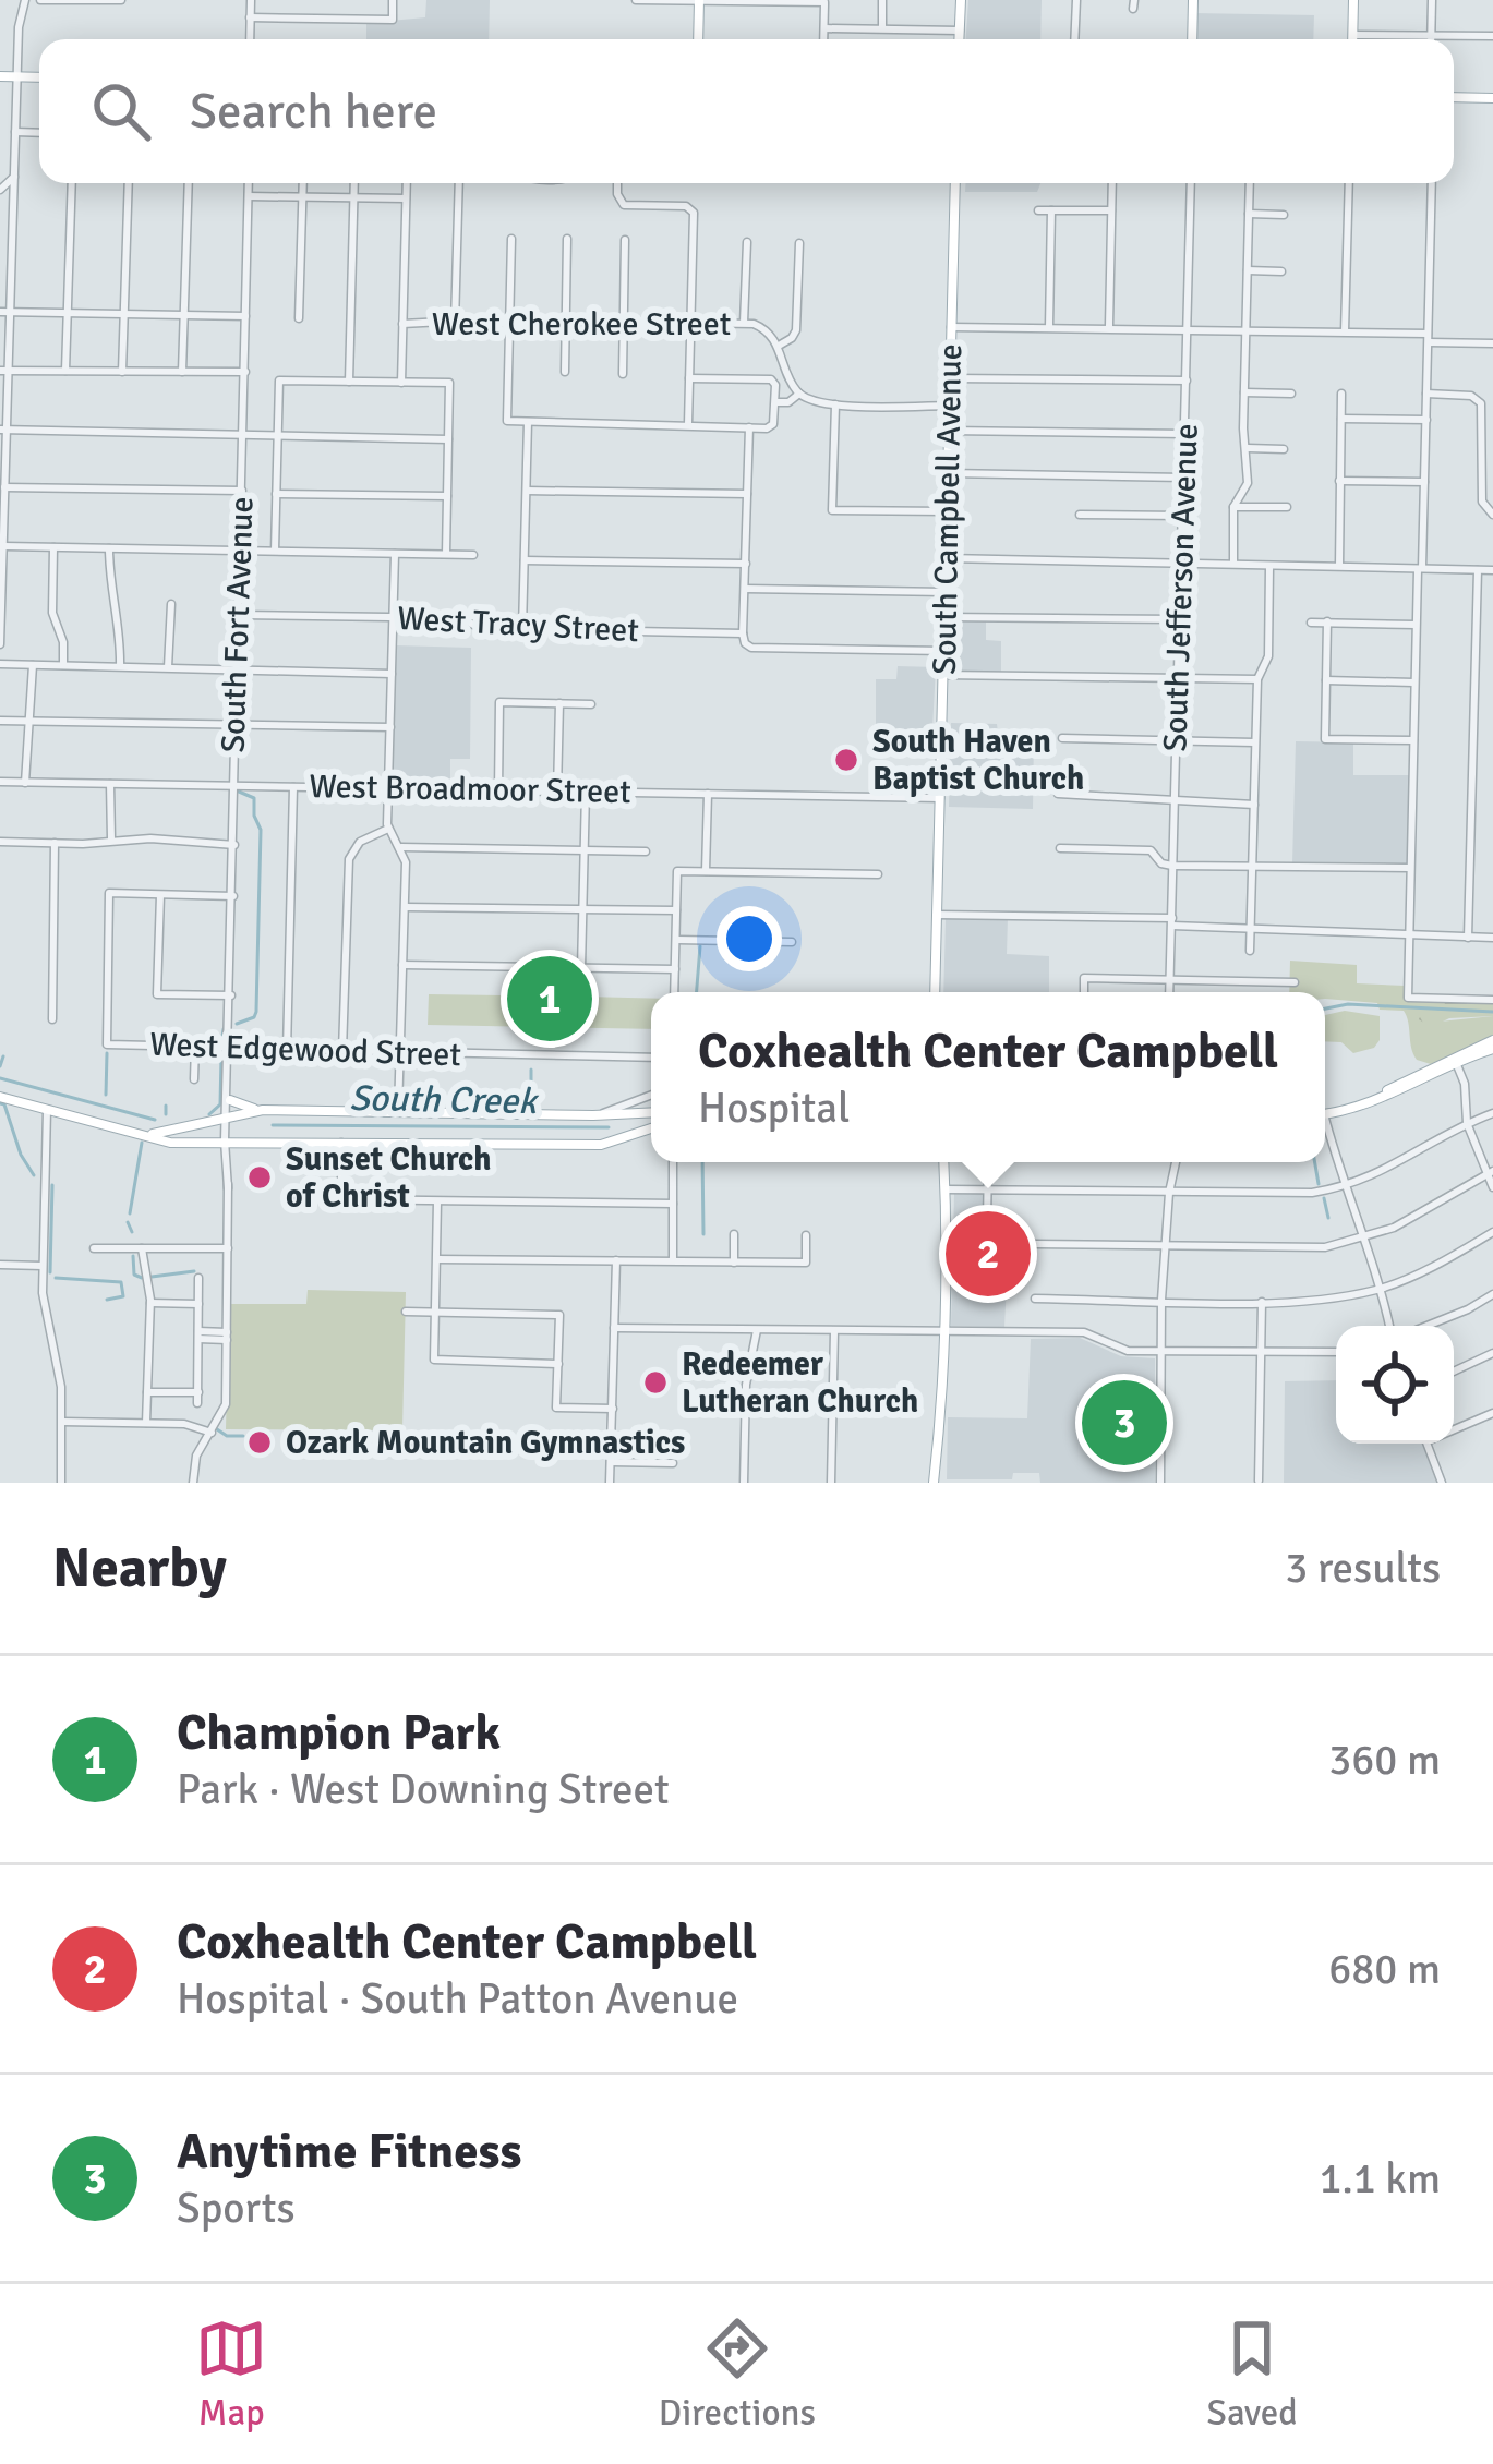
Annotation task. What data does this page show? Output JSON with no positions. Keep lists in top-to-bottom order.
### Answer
{
  "streets": {
    "main road": ["South Campbell Avenue"],
    "street": [
      "West Cherokee Street",
      "South Jefferson Avenue",
      "South Fort Avenue",
      "West Tracy Street",
      "West Broadmoor Street",
      "West Edgewood Street"
    ]
  },
  "crossings": [
    ["South Campbell Avenue", "West Tracy Street"],
    ["South Campbell Avenue", "West Broadmoor Street"],
    ["South Fort Avenue", "West Tracy Street"],
    ["South Fort Avenue", "West Broadmoor Street"],
    ["South Fort Avenue", "West Edgewood Street"]
  ],
  "water": ["South Creek"],
  "places": [
    "South Haven Baptist Church",
    "Sunset Church of Christ",
    "Redeemer Lutheran Church",
    "Ozark Mountain Gymnastics"
  ],
  "page": {
    "search": "Search here",
    "pins": ["1", "2", "3"],
    "popup": ["Coxhealth Center Campbell", "Hospital"],
    "heading": ["Nearby", "3 results"],
    "list": [
      {
        "mark": "1",
        "name": "Champion Park",
        "note": "Park · West Downing Street",
        "value": "360 m"
      },
      {
        "mark": "2",
        "name": "Coxhealth Center Campbell",
        "note": "Hospital · South Patton Avenue",
        "value": "680 m"
      },
      {
        "mark": "3",
        "name": "Anytime Fitness",
        "note": "Sports",
        "value": "1.1 km"
      }
    ],
    "nav": ["Map", "Directions", "Saved"]
  }
}
